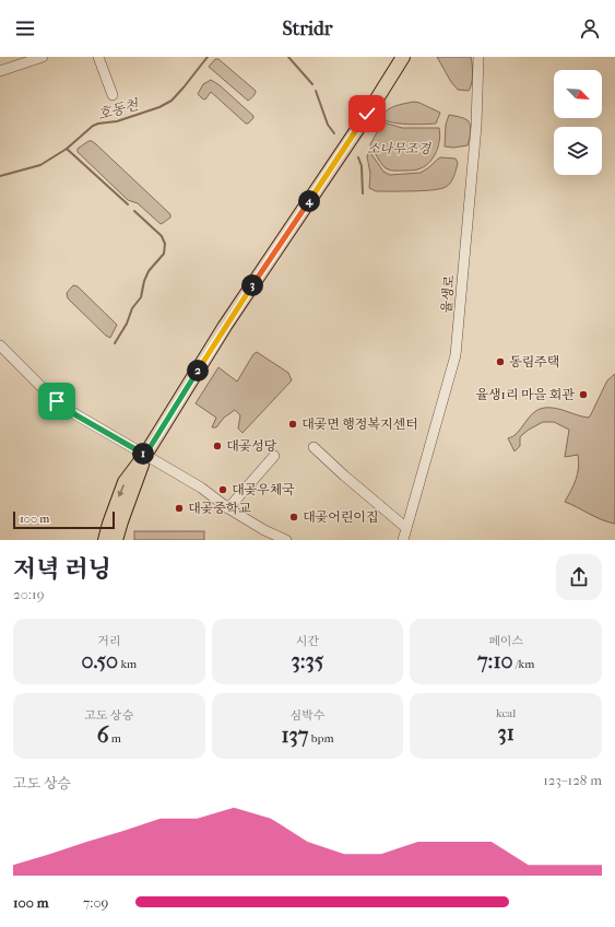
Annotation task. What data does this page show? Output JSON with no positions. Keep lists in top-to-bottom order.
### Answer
{
  "streets": {
    "street": ["율생로"]
  },
  "water": ["호동천"],
  "parks": ["소나무조경"],
  "places": [
    "동림주택",
    "율생1리 마을 회관",
    "대곶면 행정복지센터",
    "대곶성당",
    "대곶우체국",
    "대곶중학교",
    "대곶어린이집"
  ],
  "scale_bar": "100 m",
  "north": "bottom right",
  "page": {
    "header": "Stridr",
    "pins": [
      "4",
      "3",
      "2",
      "1"
    ],
    "scale": "100 m",
    "heading": ["저녁 러닝", "20:19"],
    "stats": [
      ["거리", "0.50 km"],
      ["시간", "3:35"],
      ["페이스", "7:10 /km"],
      ["고도 상승", "6 m"],
      ["심박수", "137 bpm"],
      ["kcal", "31"]
    ],
    "chart": ["고도 상승", "123–128 m"],
    "list": [
      {
        "name": "100 m",
        "note": "7:09"
      }
    ]
  }
}
